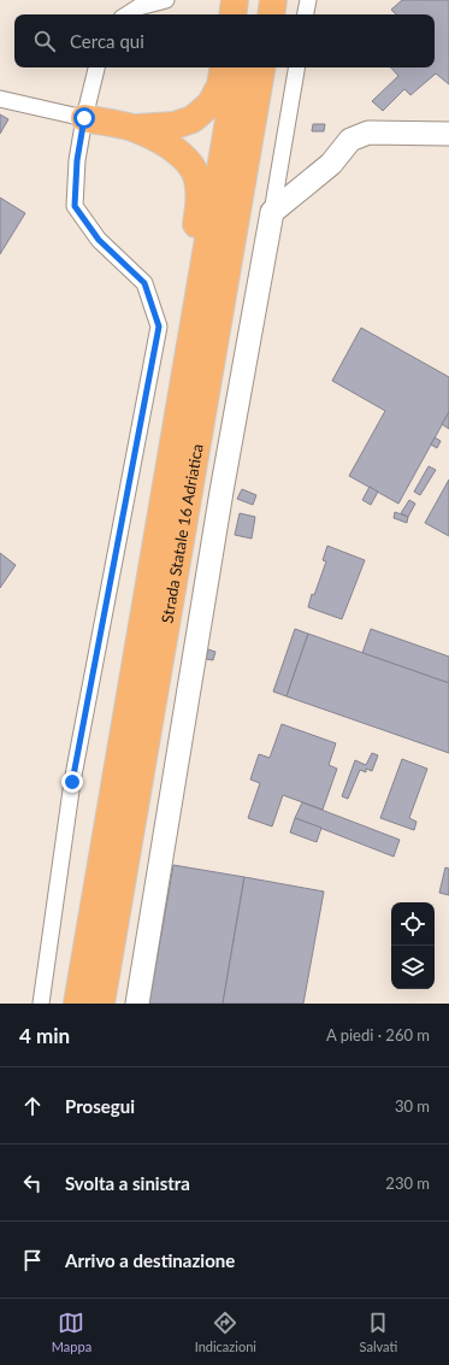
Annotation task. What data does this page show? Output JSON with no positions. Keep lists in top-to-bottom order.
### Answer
{
  "streets": {
    "highway": ["Strada Statale 16 Adriatica"]
  },
  "page": {
    "search": "Cerca qui",
    "heading": ["4 min", "A piedi · 260 m"],
    "list": [
      ["Prosegui", "30 m"],
      ["Svolta a sinistra", "230 m"],
      "Arrivo a destinazione"
    ],
    "nav": ["Mappa", "Indicazioni", "Salvati"]
  }
}
